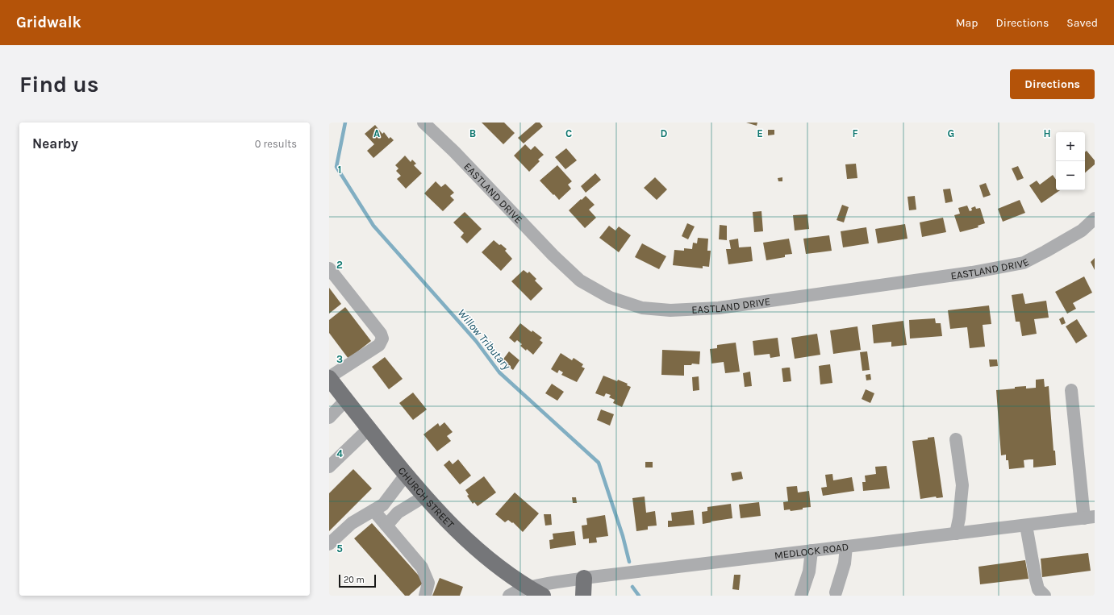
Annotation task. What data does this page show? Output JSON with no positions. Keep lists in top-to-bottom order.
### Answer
{
  "streets": {
    "main road": ["CHURCH STREET"],
    "street": ["EASTLAND DRIVE", "MEDLOCK ROAD"]
  },
  "crossings": [
    ["CHURCH STREET", "MEDLOCK ROAD"]
  ],
  "water": ["Willow Tributary"],
  "scale_bar": "20 m",
  "page": {
    "header": "Gridwalk",
    "nav": ["Map", "Directions", "Saved"],
    "buttons": "Directions",
    "title": "Find us",
    "heading": ["Nearby", "0 results"],
    "map_buttons": ["+", "−"],
    "scale": "20 m"
  },
  "grid": {
    "columns": [
      "A",
      "B",
      "C",
      "D",
      "E",
      "F",
      "G",
      "H"
    ],
    "rows": [
      "1",
      "2",
      "3",
      "4",
      "5"
    ]
  }
}
